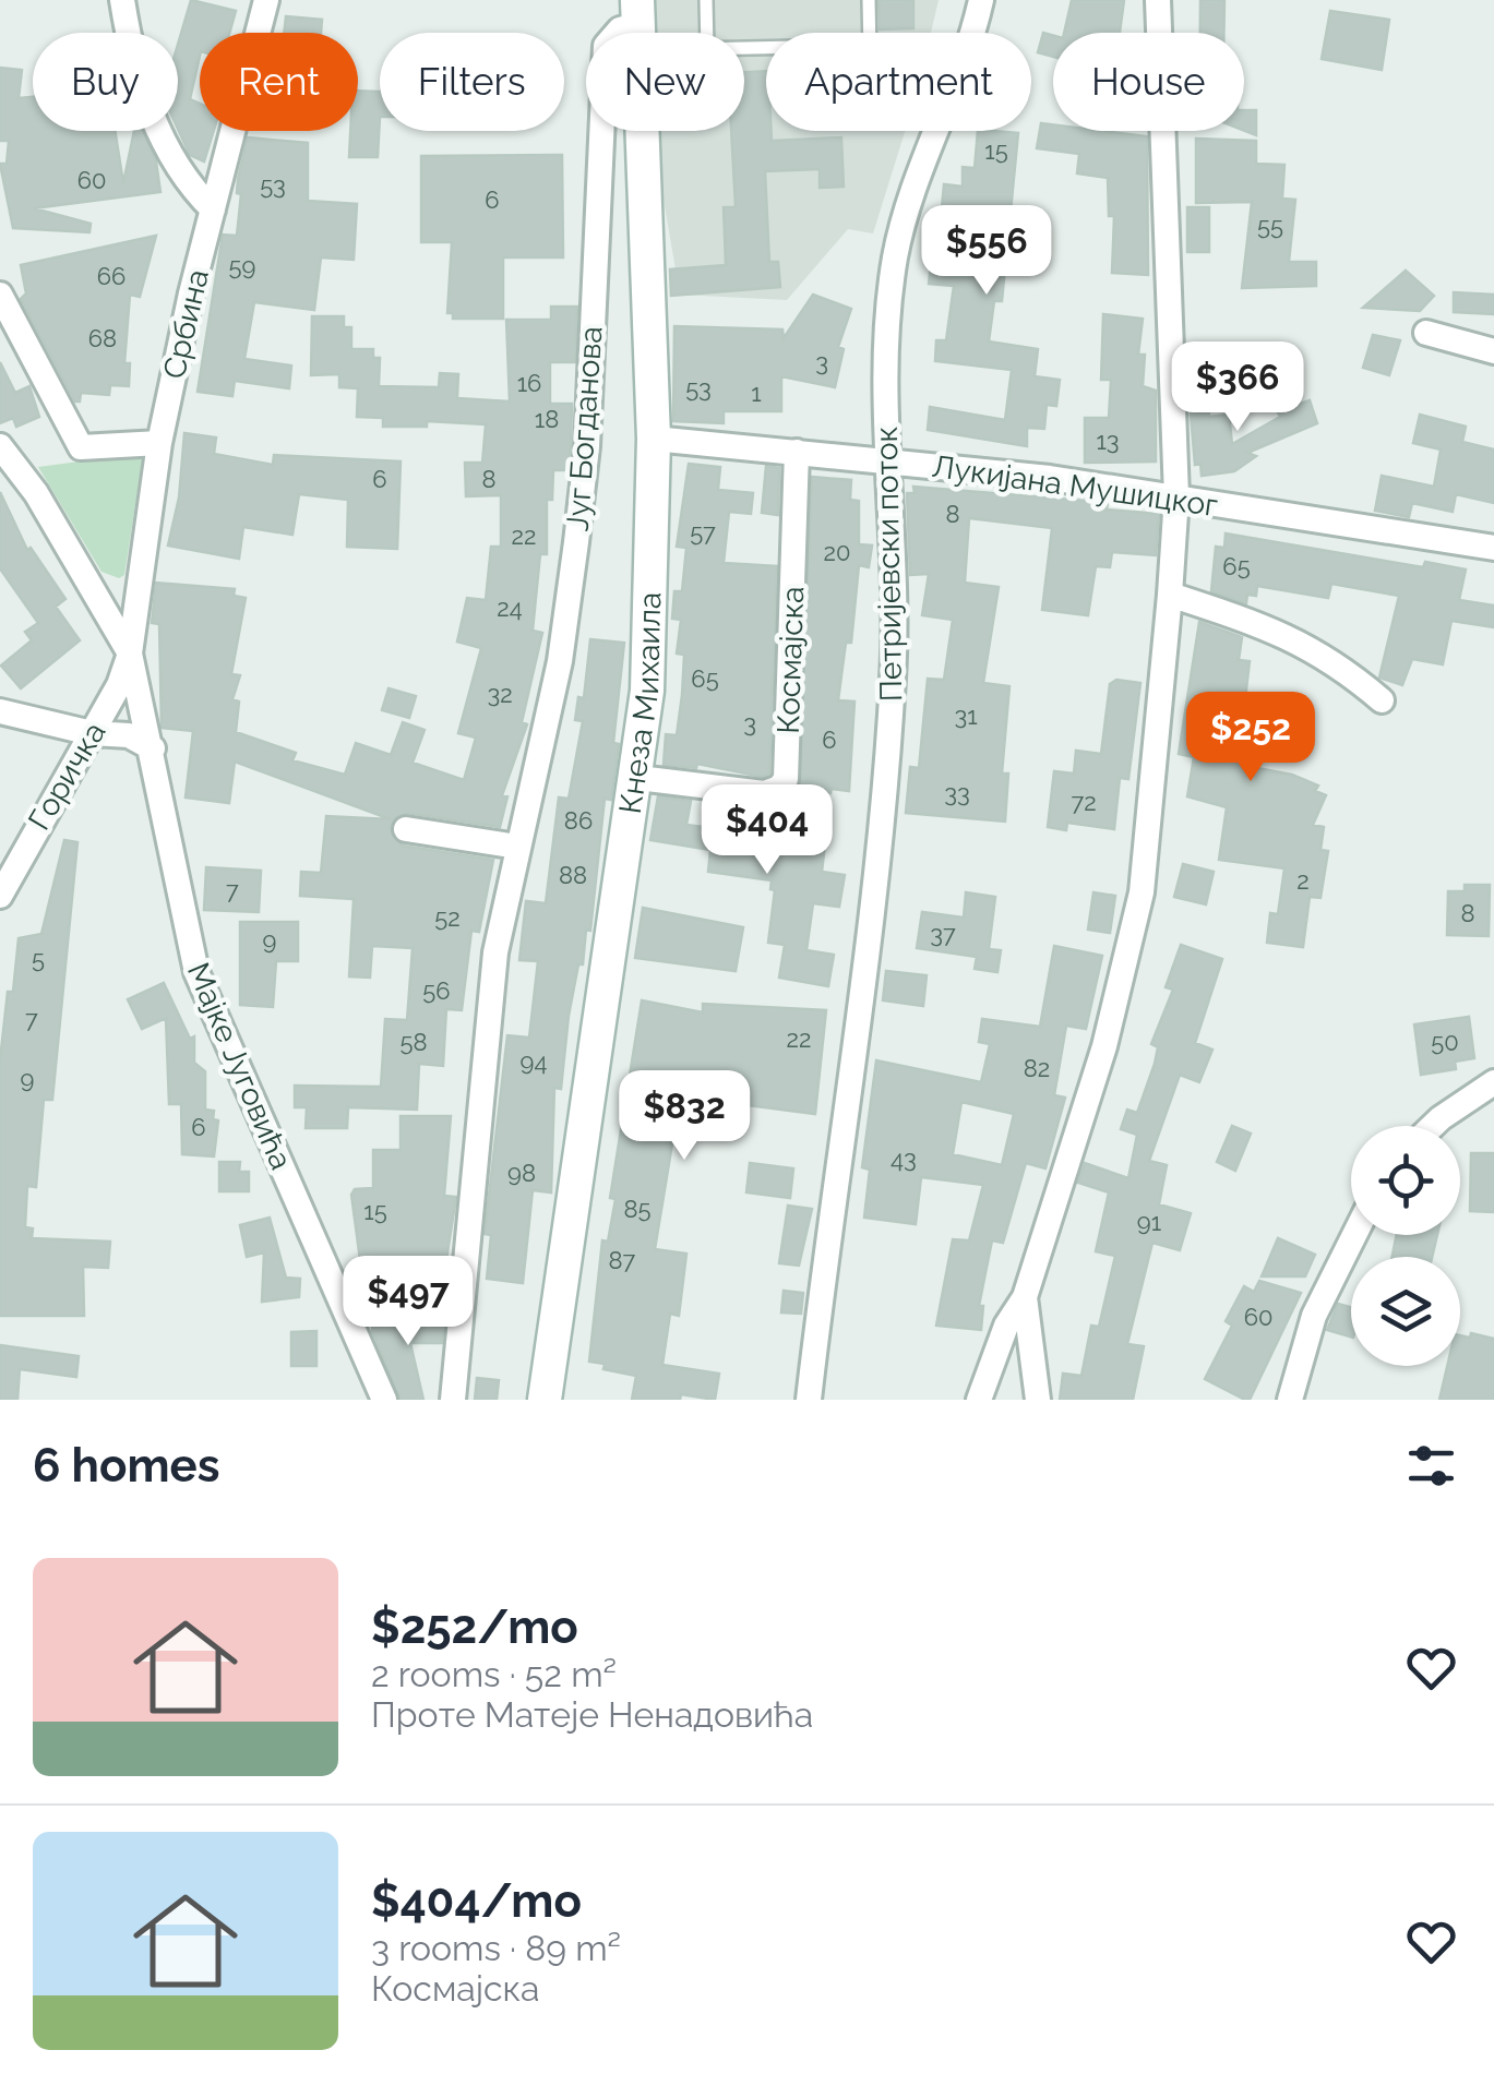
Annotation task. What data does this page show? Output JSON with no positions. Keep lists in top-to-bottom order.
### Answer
{
  "streets": {
    "main road": ["Кнеза Михаила"],
    "street": [
      "Србина",
      "Југ Богданова",
      "Лукијана Мушицког",
      "Петријевски поток",
      "Космајска",
      "Горичка",
      "Мајке Југовића"
    ]
  },
  "crossings": [
    ["Србина", "Горичка"],
    ["Србина", "Мајке Југовића"],
    ["Југ Богданова", "Кнеза Михаила"],
    ["Лукијана Мушицког", "Петријевски поток"],
    ["Лукијана Мушицког", "Космајска"],
    ["Лукијана Мушицког", "Кнеза Михаила"],
    ["Космајска", "Кнеза Михаила"],
    ["Горичка", "Мајке Југовића"]
  ],
  "house_numbers": [
    "15",
    "60",
    "53",
    "6",
    "55",
    "59",
    "66",
    "68",
    "3",
    "16",
    "53",
    "1",
    "18",
    "13",
    "6",
    "8",
    "8",
    "57",
    "22",
    "20",
    "65",
    "24",
    "65",
    "32",
    "31",
    "3",
    "6",
    "33",
    "72",
    "86",
    "88",
    "2",
    "7",
    "8",
    "52",
    "37",
    "9",
    "5",
    "56",
    "7",
    "22",
    "58",
    "50",
    "94",
    "82",
    "9",
    "6",
    "43",
    "98",
    "85",
    "15",
    "91",
    "87",
    "60"
  ],
  "page": {
    "chip": [
      "Buy",
      "Rent",
      "Filters",
      "New",
      "Apartment",
      "House"
    ],
    "price": [
      "$556",
      "$366",
      "$252",
      "$404",
      "$832",
      "$497"
    ],
    "heading": "6 homes",
    "list": [
      {
        "name": "$252/mo",
        "note": "2 rooms · 52 m² · Проте Матеје Ненадовића"
      },
      {
        "name": "$404/mo",
        "note": "3 rooms · 89 m² · Космајска"
      }
    ]
  }
}
